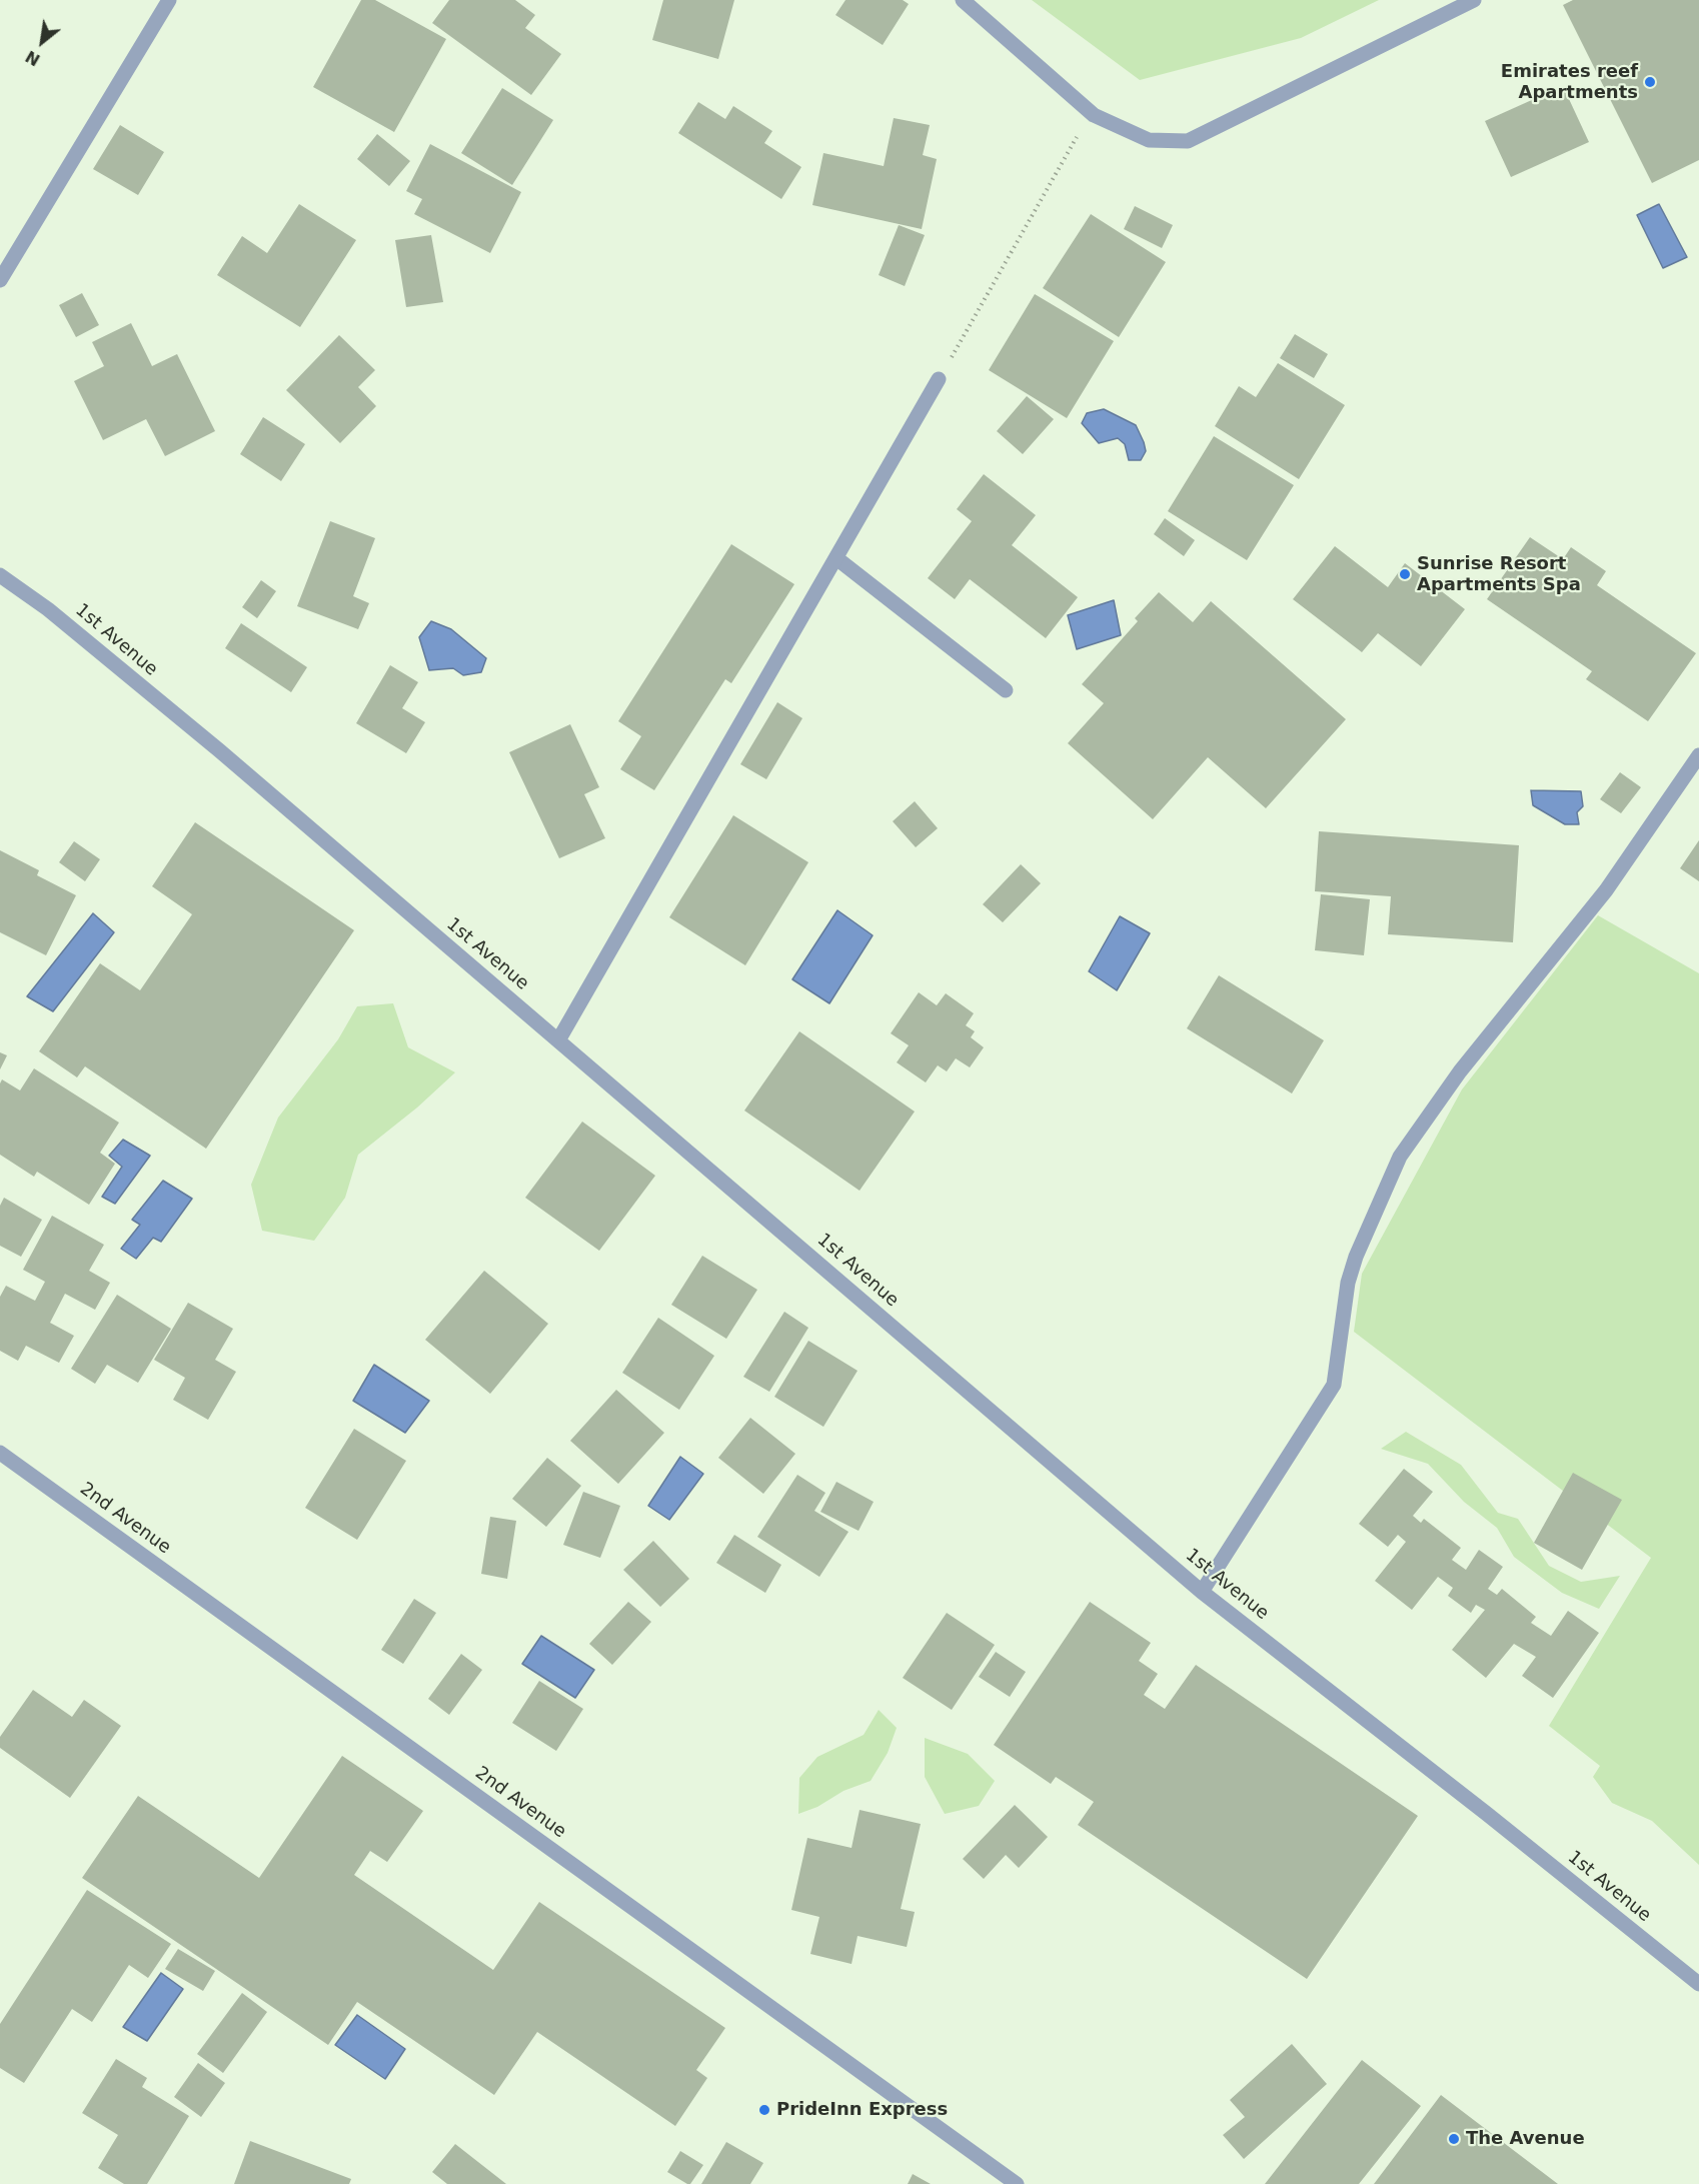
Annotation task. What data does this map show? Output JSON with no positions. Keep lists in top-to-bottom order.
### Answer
{
  "streets": {
    "street": ["1st Avenue", "2nd Avenue"]
  },
  "places": [
    "Emirates reef Apartments",
    "Sunrise Resort Apartments Spa",
    "PrideInn Express",
    "The Avenue"
  ],
  "north": "bottom left"
}
